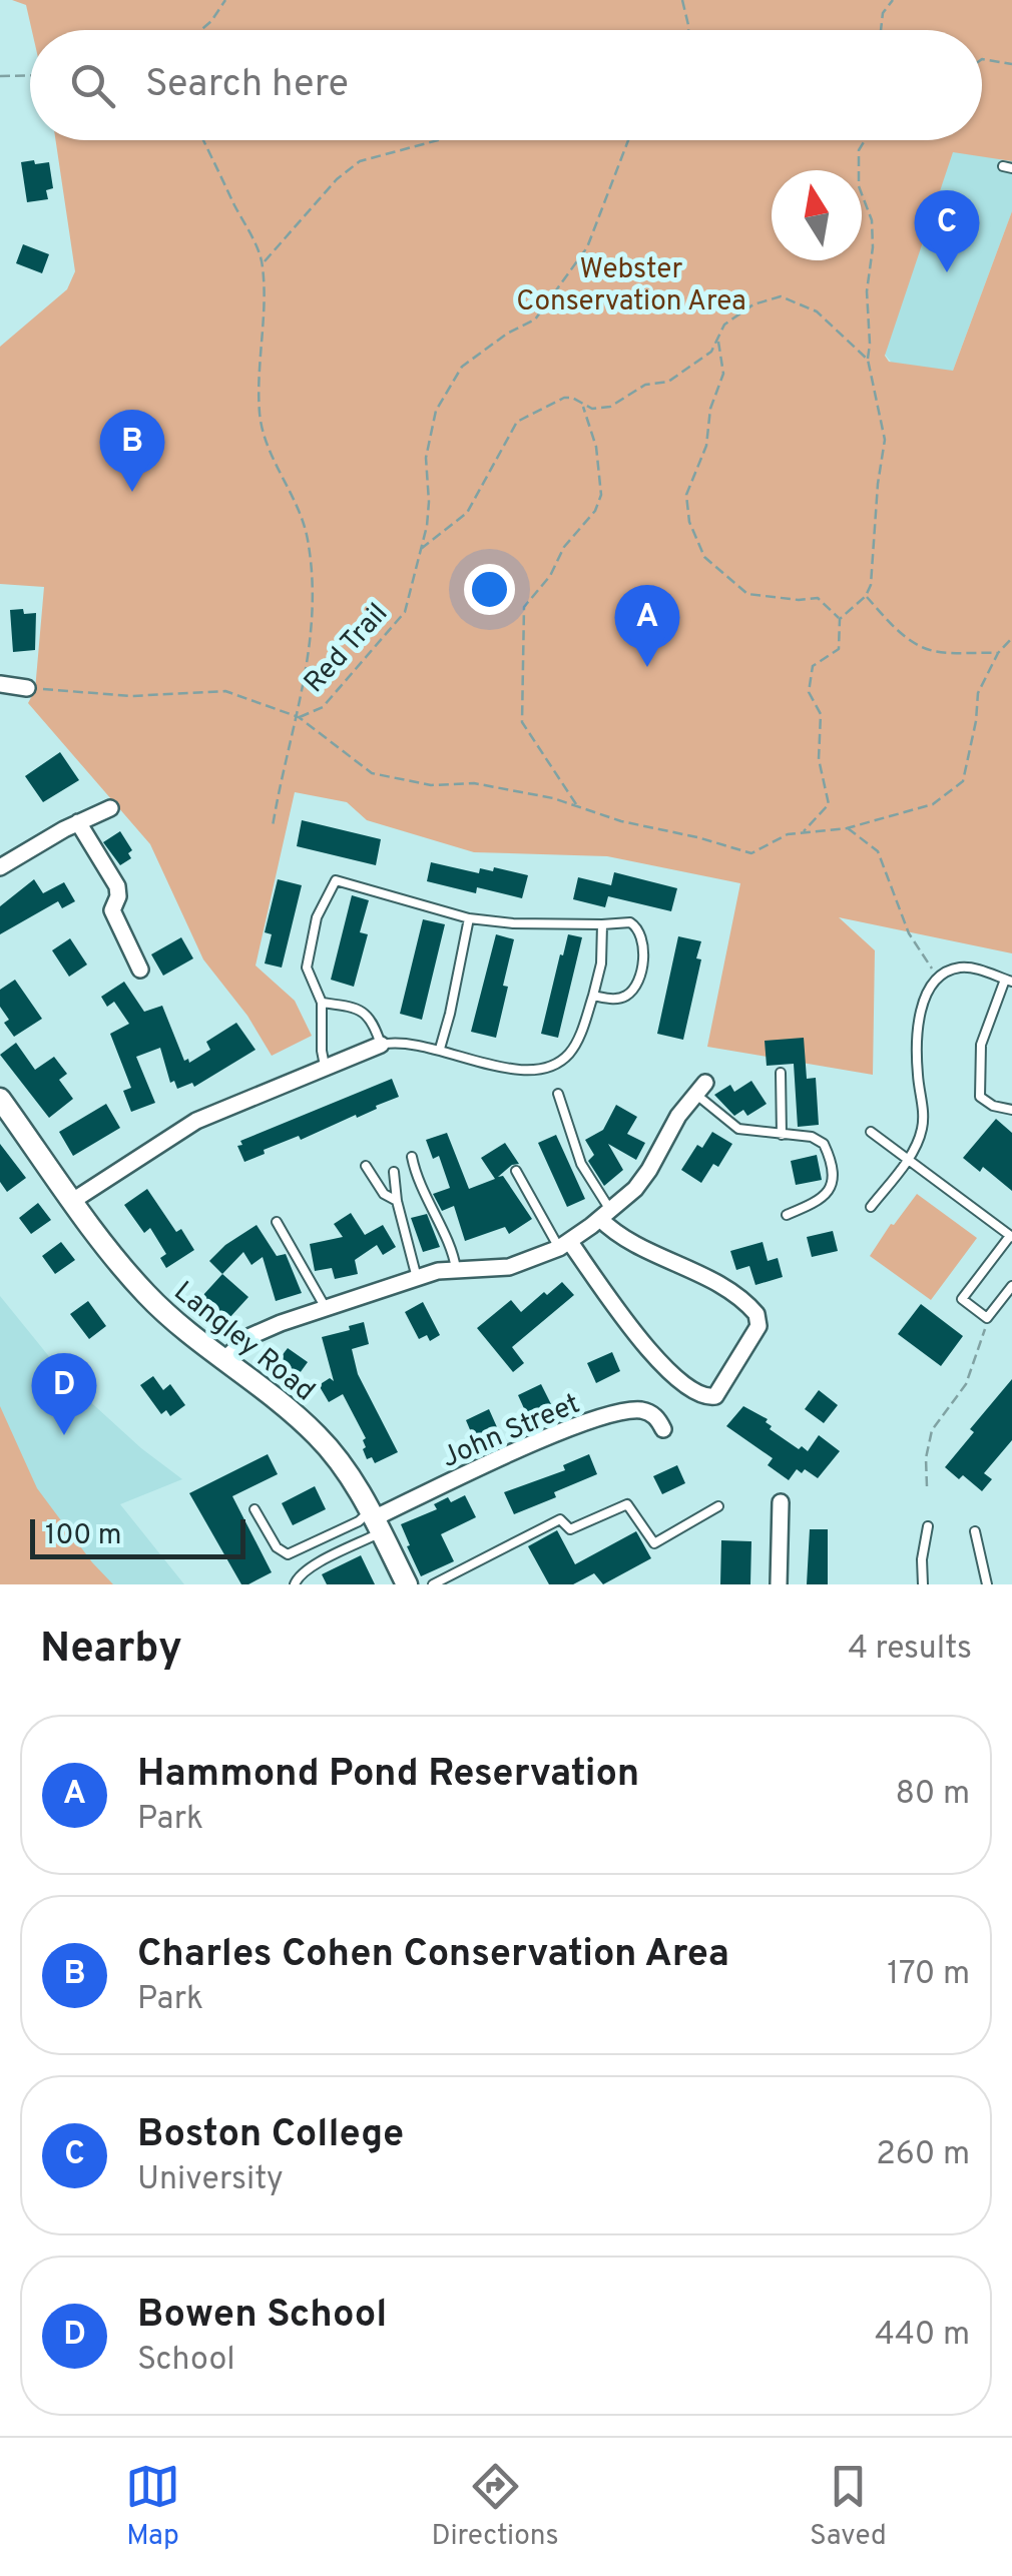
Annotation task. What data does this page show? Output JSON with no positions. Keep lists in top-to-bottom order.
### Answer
{
  "streets": {
    "street": ["Langley Road", "John Street"],
    "path": ["Red Trail"]
  },
  "crossings": [
    ["Langley Road", "John Street"]
  ],
  "parks": ["Webster Conservation Area"],
  "scale_bar": "100 m",
  "north": "top",
  "page": {
    "search": "Search here",
    "pins": [
      "C",
      "B",
      "A",
      "D"
    ],
    "scale": "100 m",
    "heading": ["Nearby", "4 results"],
    "list": [
      {
        "mark": "A",
        "name": "Hammond Pond Reservation",
        "note": "Park",
        "value": "80 m"
      },
      {
        "mark": "B",
        "name": "Charles Cohen Conservation Area",
        "note": "Park",
        "value": "170 m"
      },
      {
        "mark": "C",
        "name": "Boston College",
        "note": "University",
        "value": "260 m"
      },
      {
        "mark": "D",
        "name": "Bowen School",
        "note": "School",
        "value": "440 m"
      }
    ],
    "nav": ["Map", "Directions", "Saved"]
  }
}
